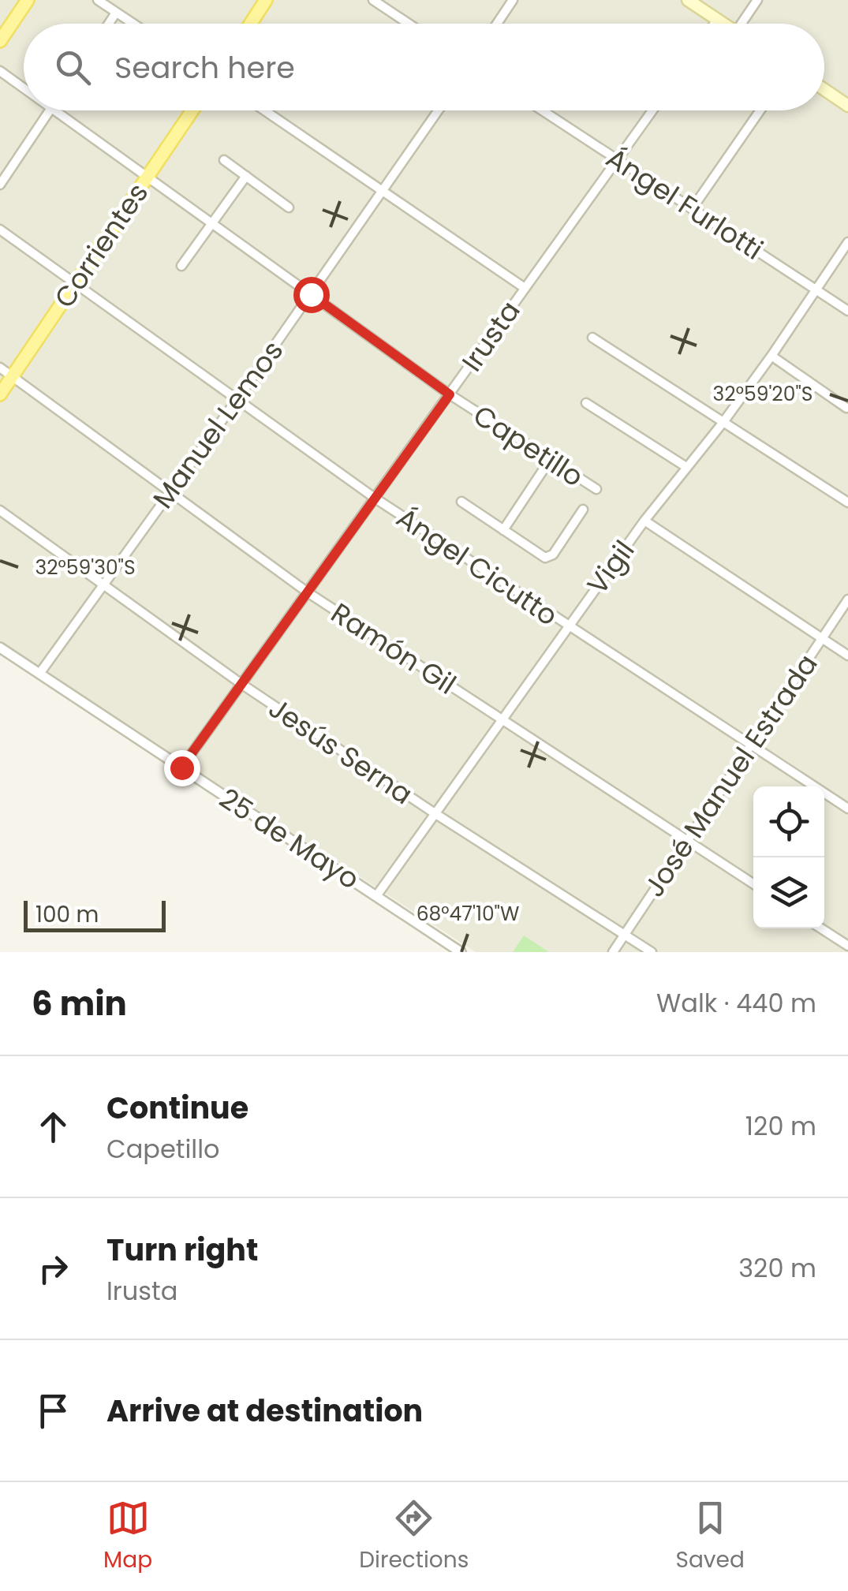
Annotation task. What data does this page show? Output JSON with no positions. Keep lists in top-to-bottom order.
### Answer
{
  "streets": {
    "main road": ["Corrientes"],
    "street": [
      "Ángel Furlotti",
      "Irusta",
      "Manuel Lemos",
      "Capetillo",
      "Ángel Cicutto",
      "Vigil",
      "Ramón Gil",
      "Jesús Serna",
      "José Manuel Estrada",
      "25 de Mayo"
    ]
  },
  "crossings": [
    ["Ángel Furlotti", "Irusta"],
    ["Ángel Furlotti", "Vigil"],
    ["Corrientes", "Capetillo"],
    ["Corrientes", "Ángel Cicutto"],
    ["Corrientes", "Ramón Gil"],
    ["Irusta", "Capetillo"],
    ["Irusta", "Ángel Cicutto"],
    ["Irusta", "Ramón Gil"],
    ["Irusta", "Jesús Serna"],
    ["Irusta", "25 de Mayo"],
    ["Manuel Lemos", "Capetillo"],
    ["Manuel Lemos", "Ángel Cicutto"],
    ["Manuel Lemos", "Ramón Gil"],
    ["Manuel Lemos", "Jesús Serna"],
    ["Manuel Lemos", "25 de Mayo"],
    ["Ángel Cicutto", "Vigil"],
    ["Ángel Cicutto", "José Manuel Estrada"],
    ["Vigil", "Ramón Gil"],
    ["Vigil", "Jesús Serna"],
    ["Vigil", "25 de Mayo"],
    ["Ramón Gil", "José Manuel Estrada"],
    ["Jesús Serna", "José Manuel Estrada"]
  ],
  "scale_bar": "100 m",
  "page": {
    "search": "Search here",
    "scale": "100 m",
    "heading": ["6 min", "Walk · 440 m"],
    "list": [
      ["Continue", "Capetillo", "120 m"],
      ["Turn right", "Irusta", "320 m"],
      "Arrive at destination"
    ],
    "nav": ["Map", "Directions", "Saved"]
  },
  "coordinates": ["32°59'20\"S", "32°59'30\"S", "68°47'10\"W"]
}
